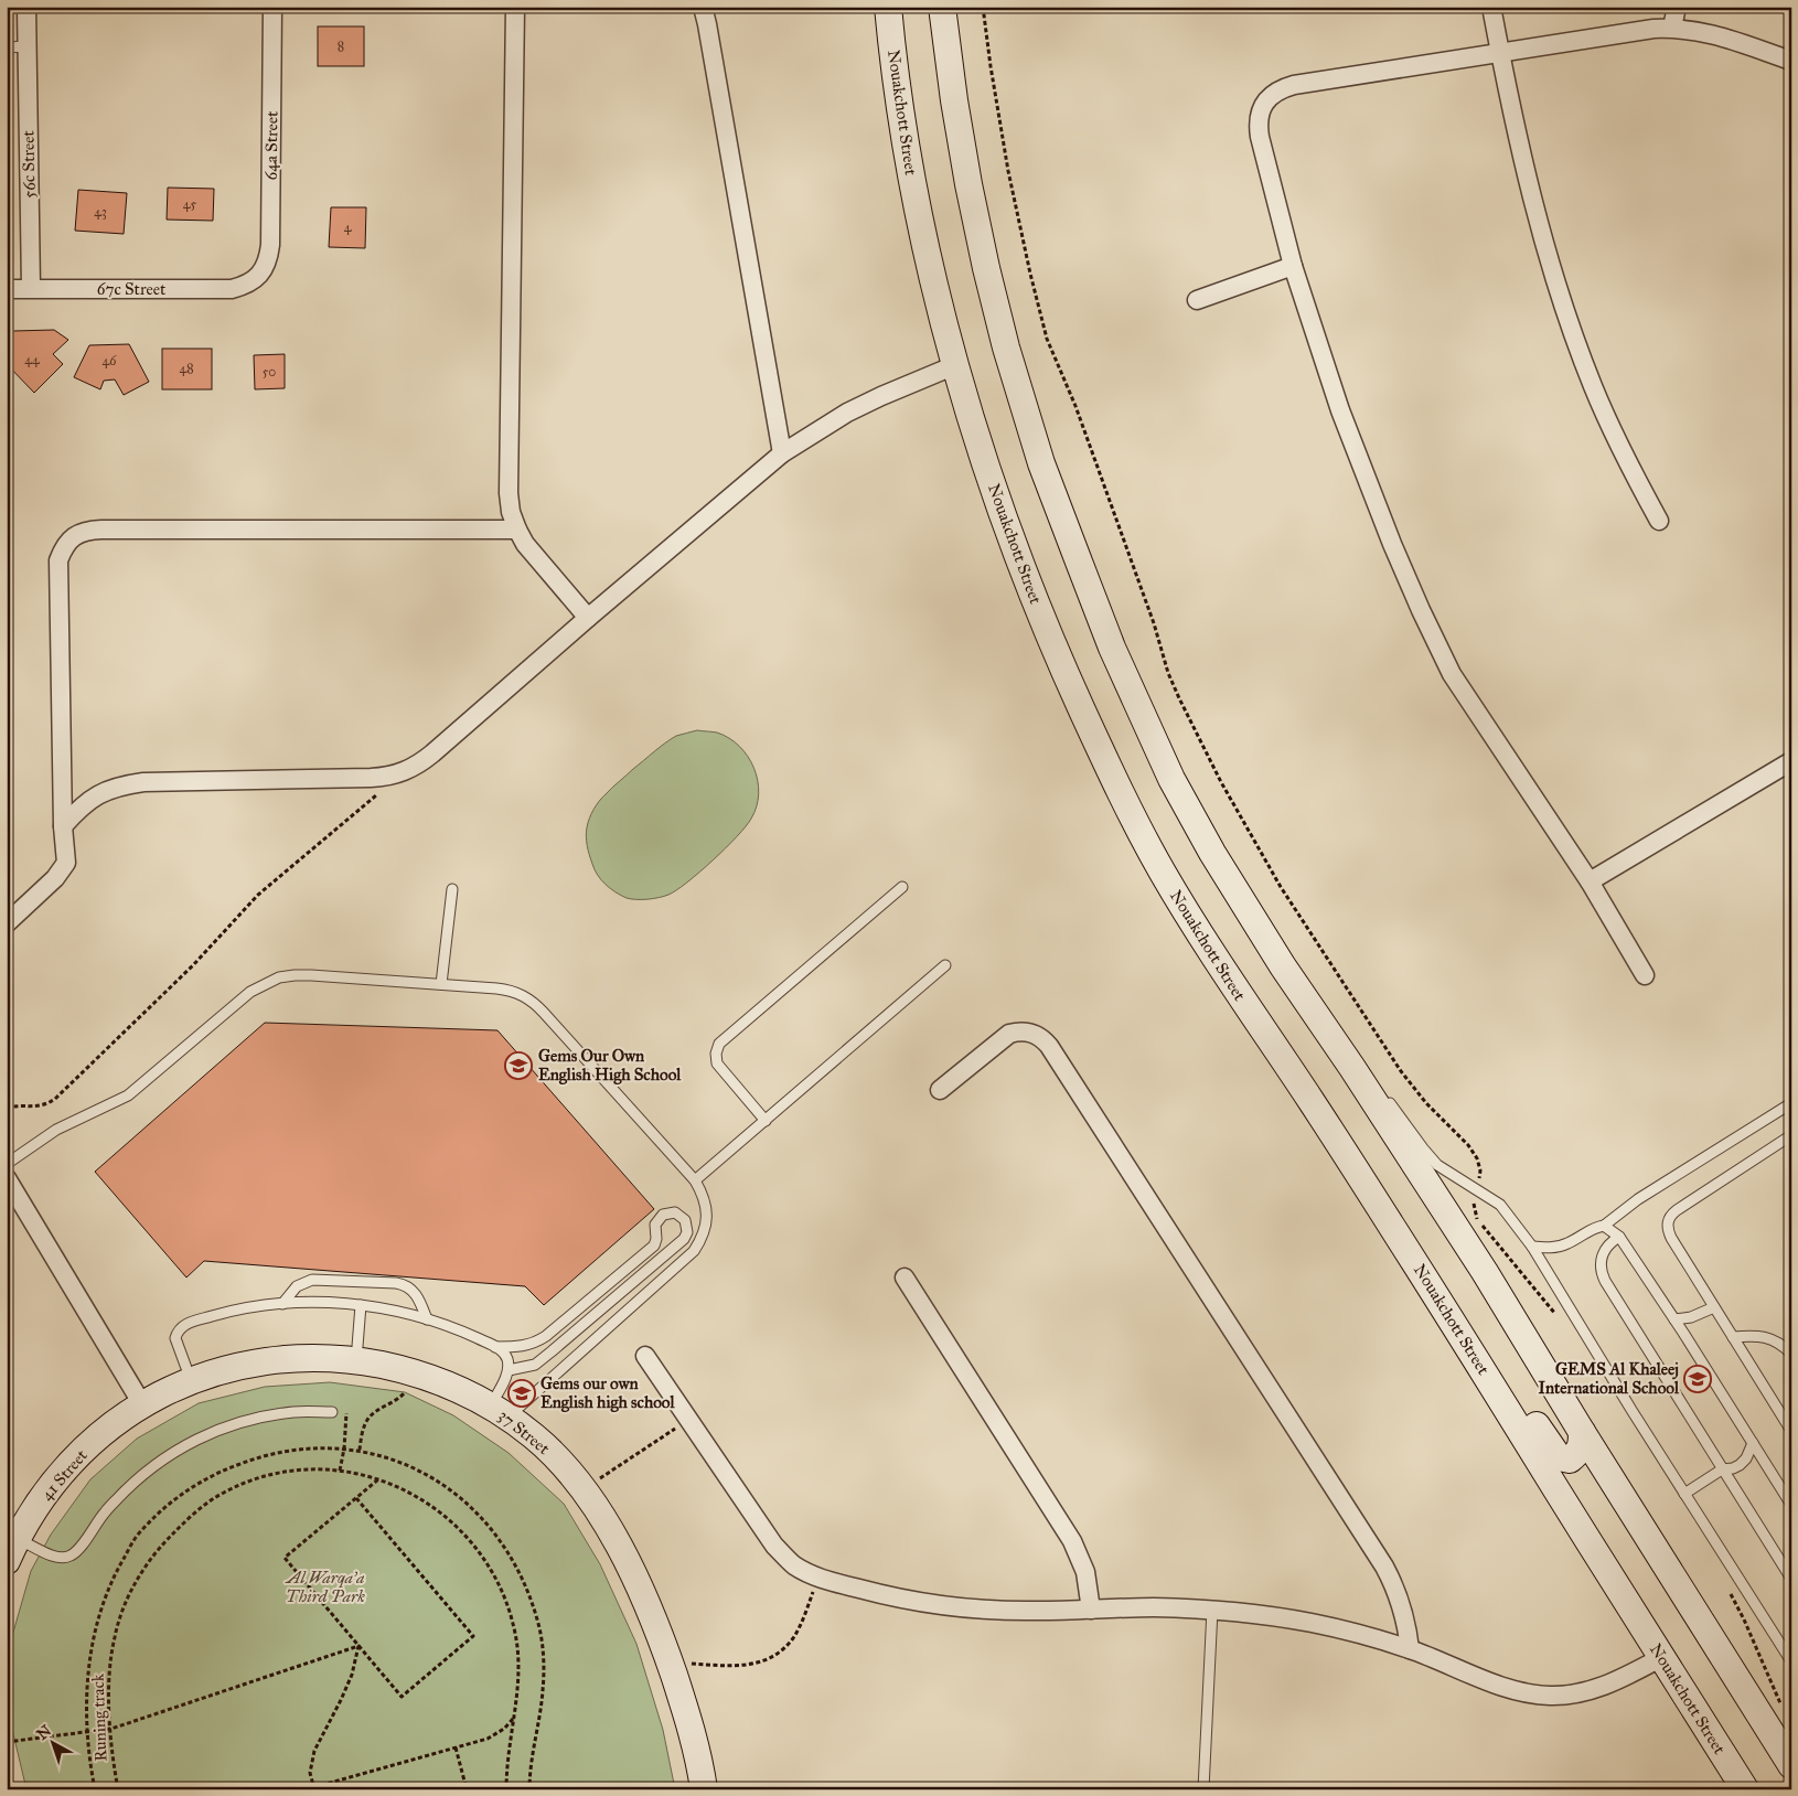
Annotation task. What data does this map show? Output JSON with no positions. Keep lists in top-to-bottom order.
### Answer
{
  "streets": {
    "street": [
      "Nouakchott Street",
      "64a Street",
      "56c Street",
      "67c Street",
      "37 Street",
      "41 Street"
    ],
    "path": ["Runing track"]
  },
  "crossings": [
    ["64a Street", "67c Street"],
    ["56c Street", "67c Street"],
    ["37 Street", "41 Street"]
  ],
  "parks": ["Al Warqa'a Third Park"],
  "places": {
    "school or university": ["Gems Our Own English High School", "GEMS Al Khaleej International School", "Gems our own English high school"]
  },
  "house_numbers": [
    "8",
    "45",
    "43",
    "4",
    "44",
    "46",
    "48",
    "50"
  ],
  "north": "top left"
}
